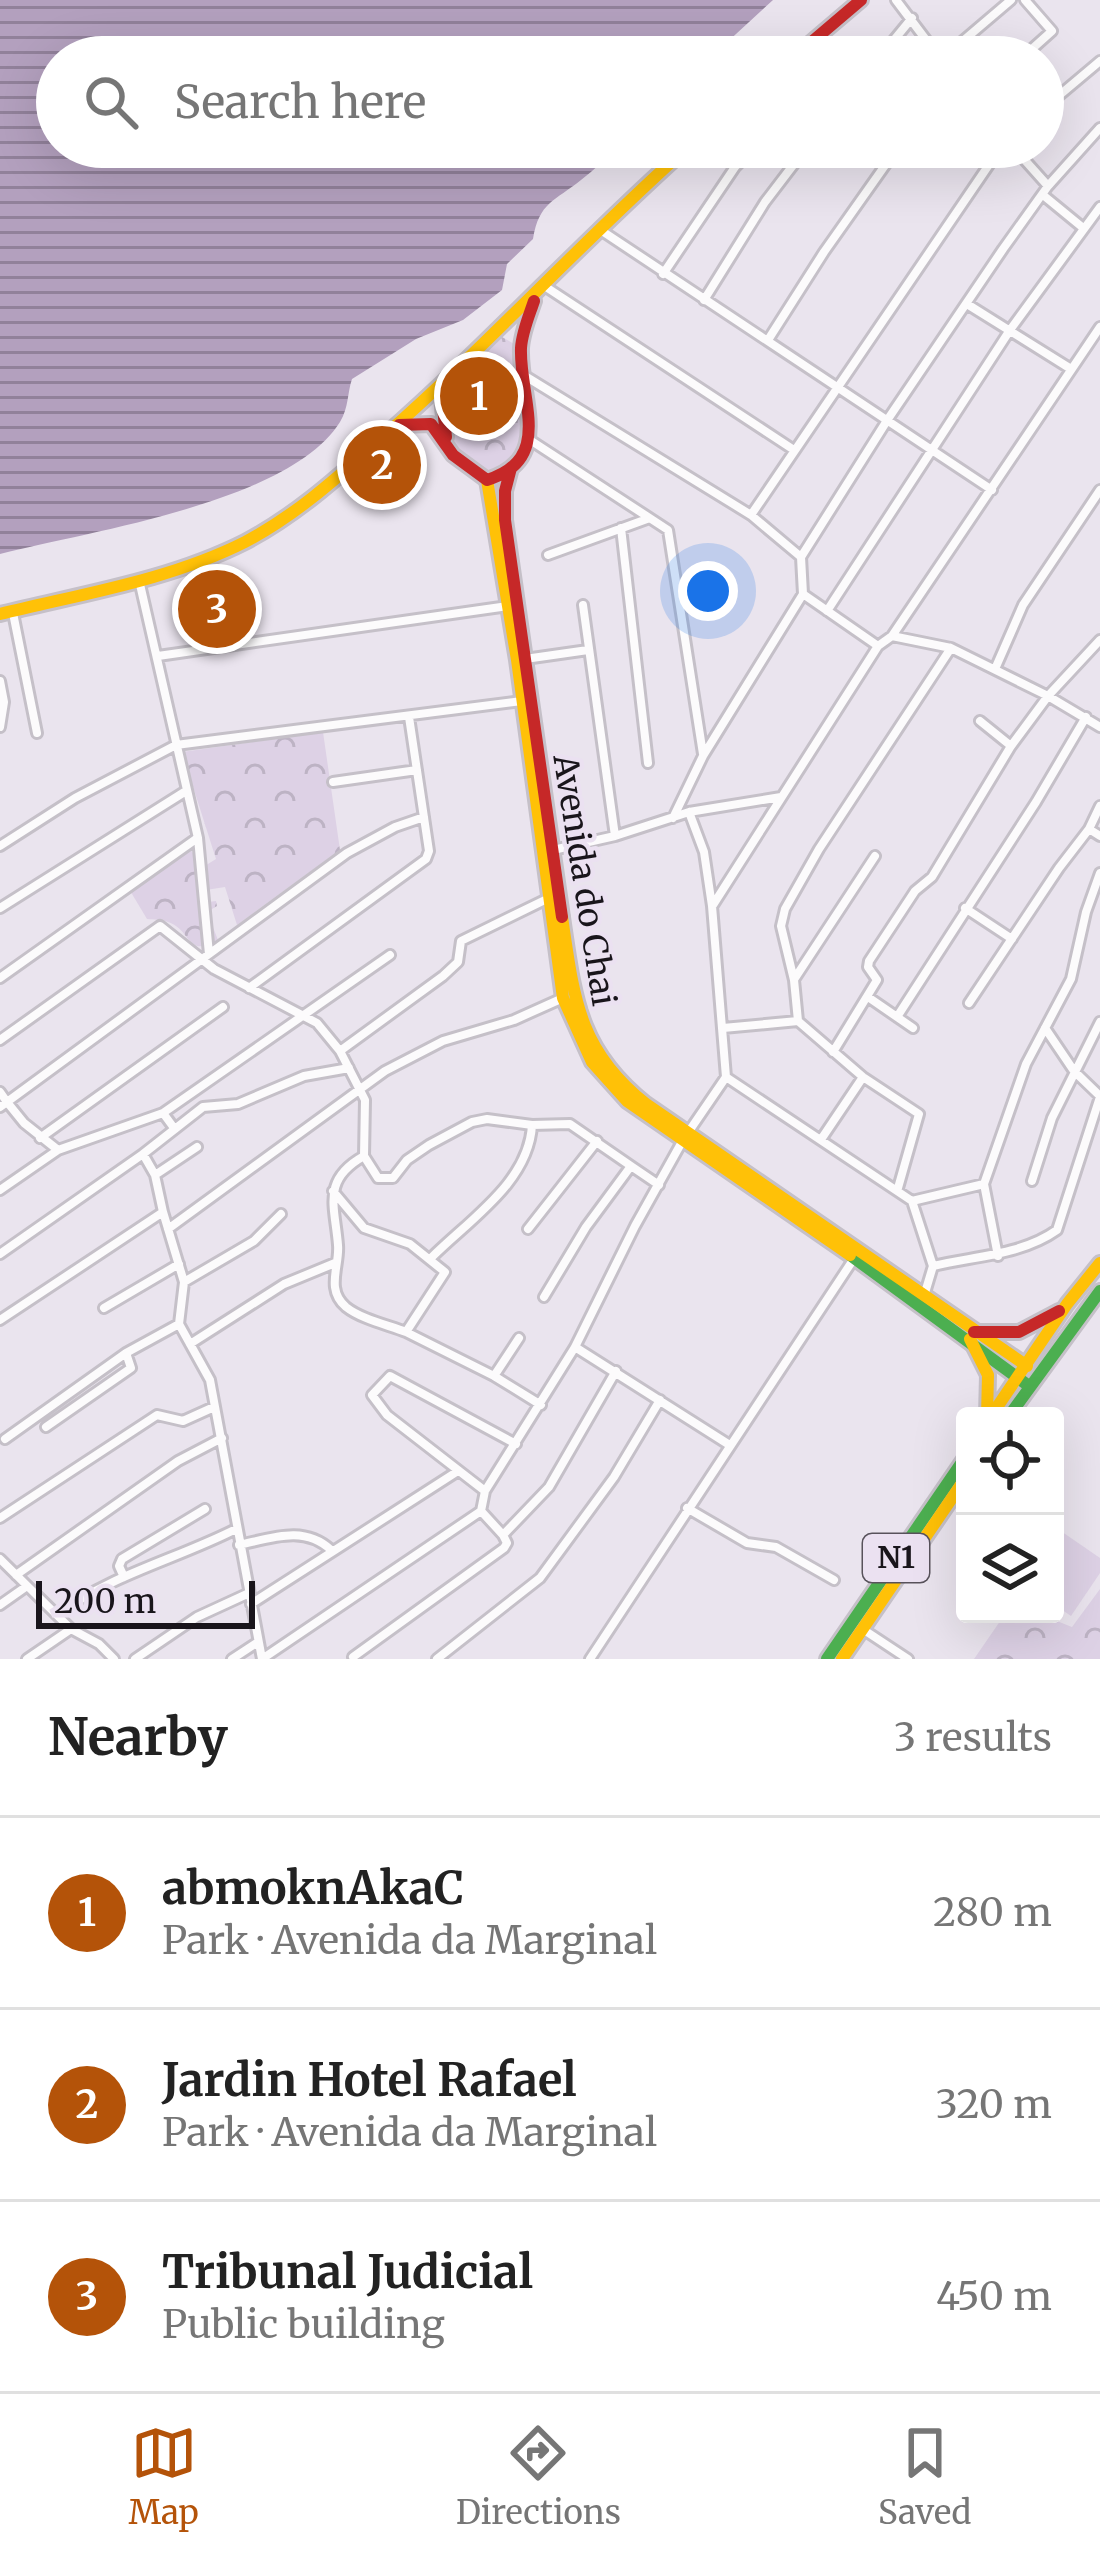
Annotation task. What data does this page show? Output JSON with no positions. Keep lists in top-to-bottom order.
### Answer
{
  "streets": {
    "main road": ["Avenida do Chai", "N1"]
  },
  "scale_bar": "200 m",
  "page": {
    "search": "Search here",
    "pins": ["1", "2", "3"],
    "scale": "200 m",
    "heading": ["Nearby", "3 results"],
    "list": [
      {
        "mark": "1",
        "name": "abmoknAkaC",
        "note": "Park · Avenida da Marginal",
        "value": "280 m"
      },
      {
        "mark": "2",
        "name": "Jardin Hotel Rafael",
        "note": "Park · Avenida da Marginal",
        "value": "320 m"
      },
      {
        "mark": "3",
        "name": "Tribunal Judicial",
        "note": "Public building",
        "value": "450 m"
      }
    ],
    "nav": ["Map", "Directions", "Saved"]
  }
}
